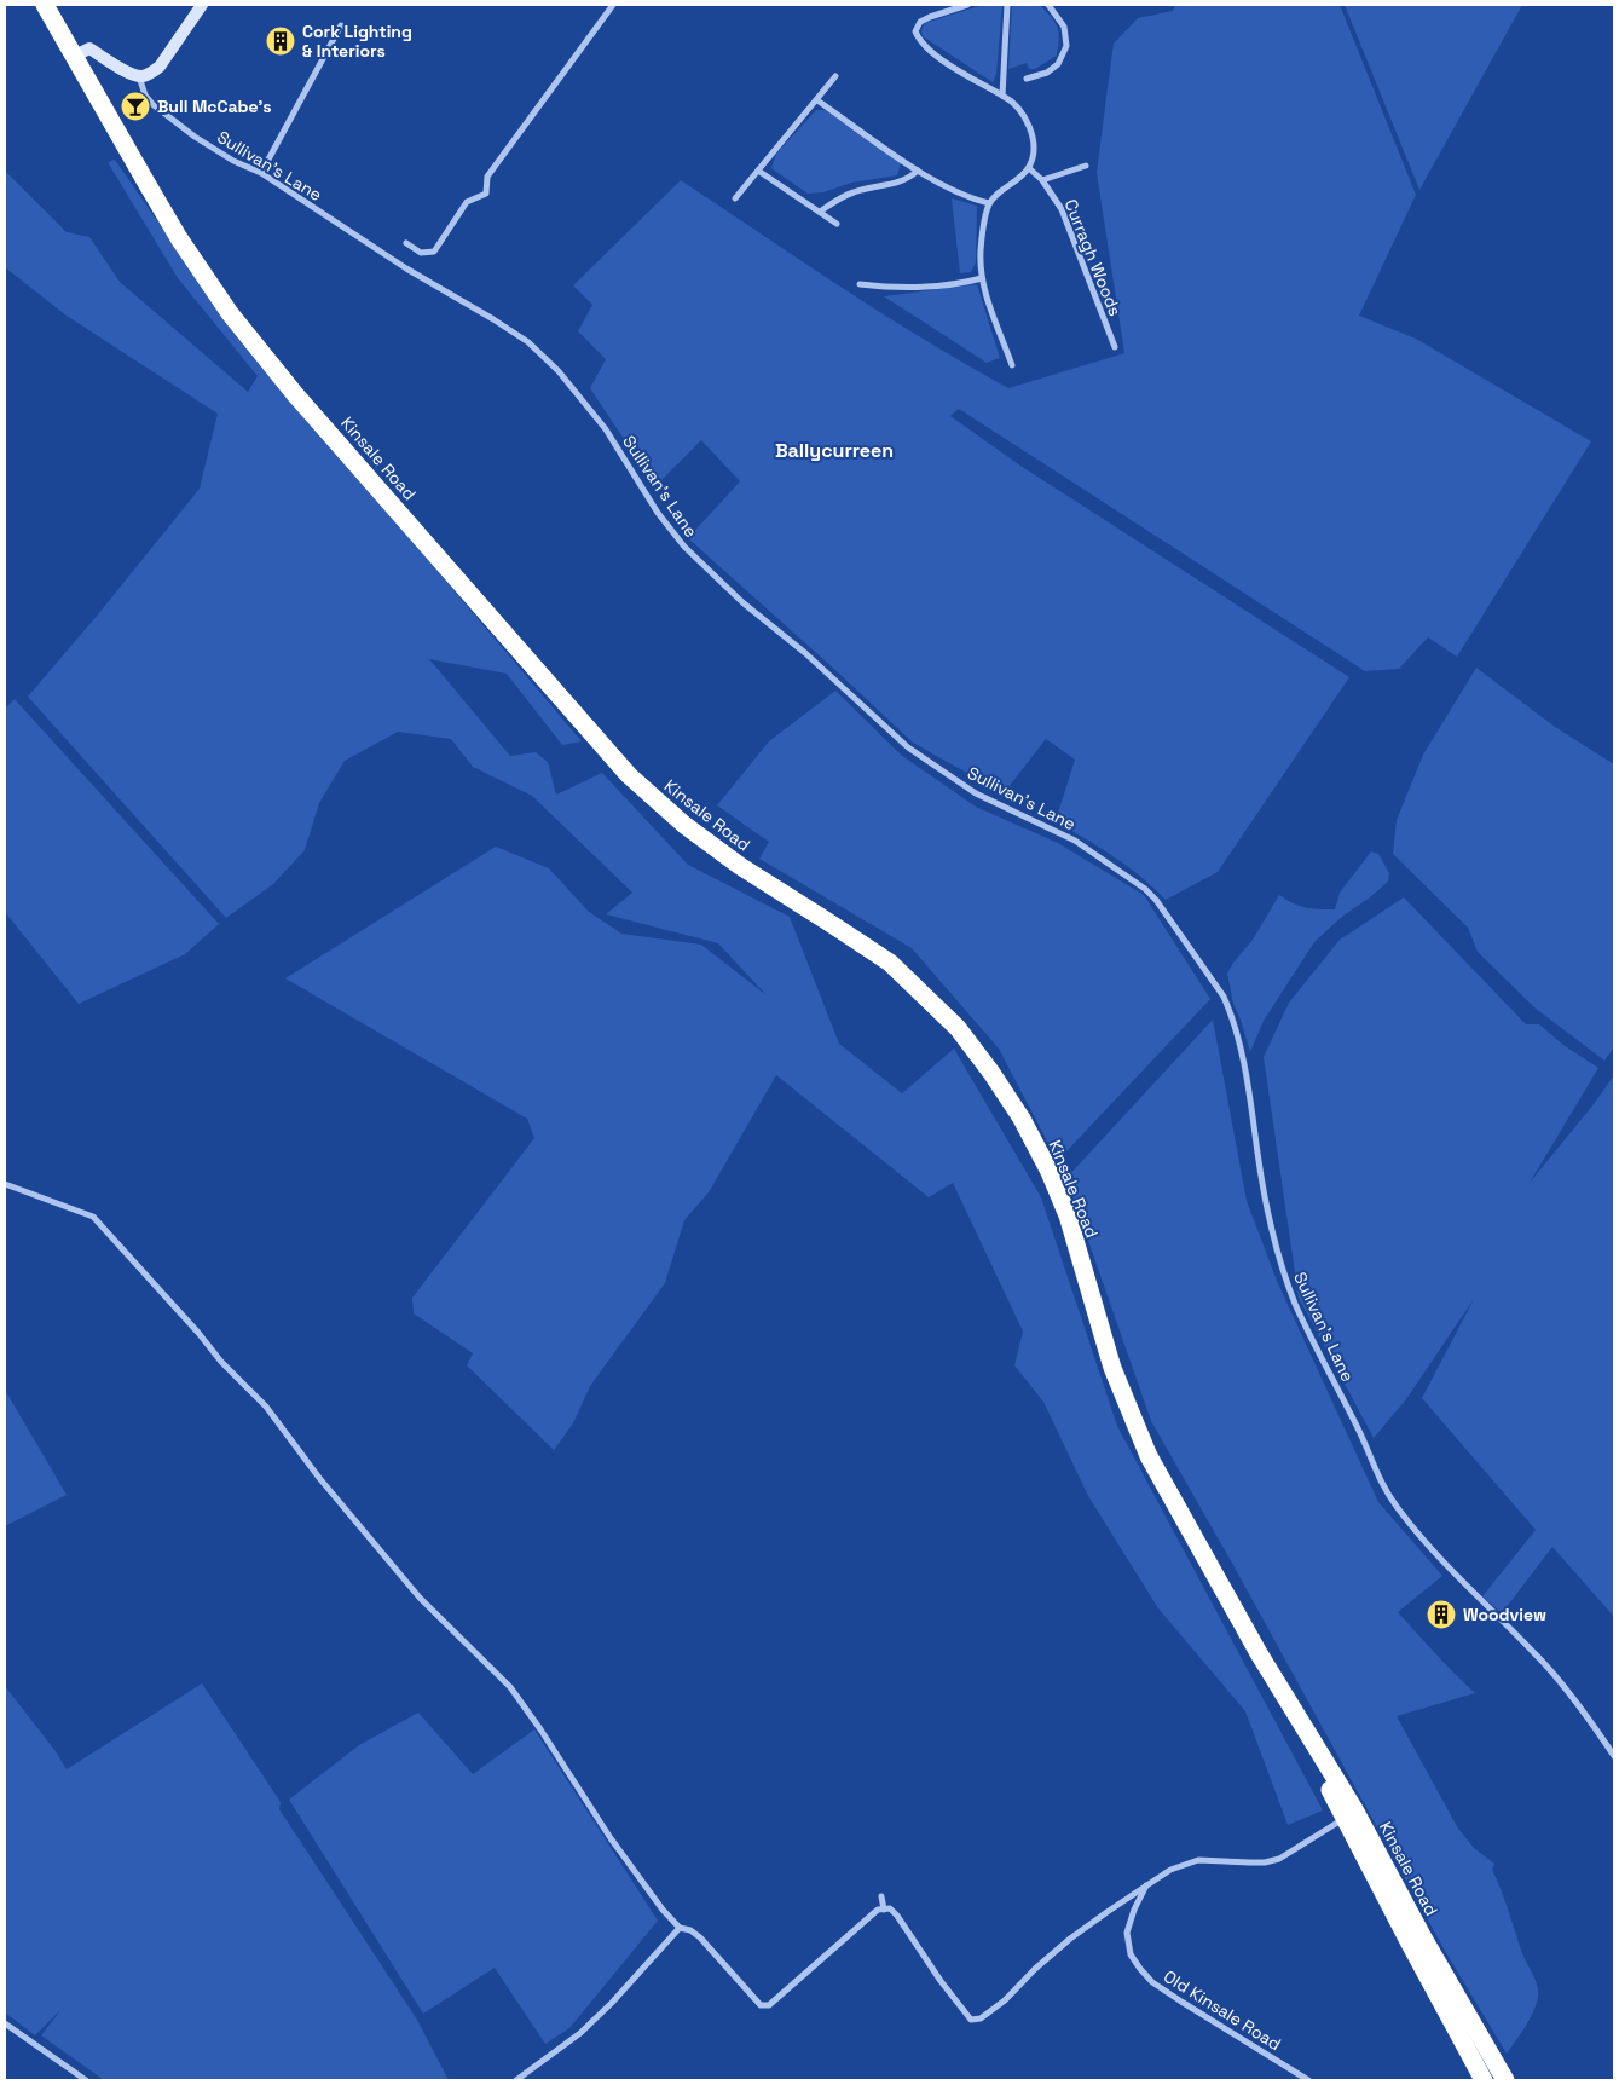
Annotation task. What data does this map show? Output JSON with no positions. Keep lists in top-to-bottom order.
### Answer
{
  "streets": {
    "highway": ["Kinsale Road"],
    "street": ["Sullivan's Lane", "Curragh Woods", "Old Kinsale Road"]
  },
  "districts": ["Ballycurreen"],
  "places": {
    "building": ["Cork Lighting & Interiors", "Woodview"],
    "bar": ["Bull McCabe's"]
  }
}
